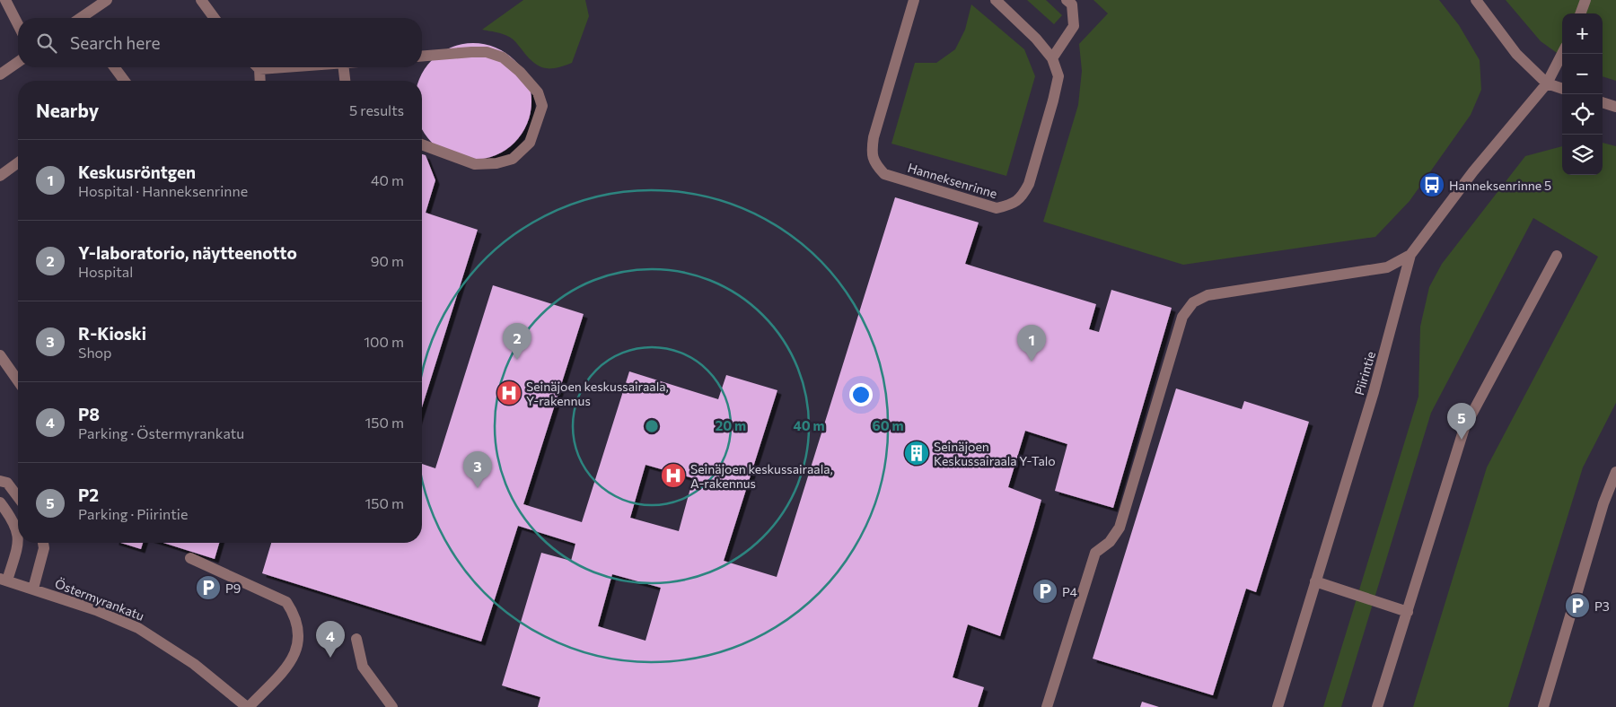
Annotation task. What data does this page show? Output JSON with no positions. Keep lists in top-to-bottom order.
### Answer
{
  "streets": {
    "street": ["Hanneksenrinne", "Piirintie", "Östermyrankatu"]
  },
  "places": {
    "bus stop": ["Hanneksenrinne 5"],
    "hospital": ["Seinäjoen keskussairaala, Y-rakennus", "Seinäjoen keskussairaala, A-rakennus"],
    "building": ["Seinäjoen Keskussairaala Y-Talo"],
    "parking": ["P9", "P4", "P3"]
  },
  "page": {
    "map_buttons": ["+", "−"],
    "search": "Search here",
    "heading": ["Nearby", "5 results"],
    "list": [
      {
        "mark": "1",
        "name": "Keskusröntgen",
        "note": "Hospital · Hanneksenrinne",
        "value": "40 m"
      },
      {
        "mark": "2",
        "name": "Y-laboratorio, näytteenotto",
        "note": "Hospital",
        "value": "90 m"
      },
      {
        "mark": "3",
        "name": "R-Kioski",
        "note": "Shop",
        "value": "100 m"
      },
      {
        "mark": "4",
        "name": "P8",
        "note": "Parking · Östermyrankatu",
        "value": "150 m"
      },
      {
        "mark": "5",
        "name": "P2",
        "note": "Parking · Piirintie",
        "value": "150 m"
      }
    ],
    "pins": [
      "2",
      "1",
      "5",
      "3",
      "4"
    ]
  },
  "rings": ["20 m", "40 m", "60 m"]
}
